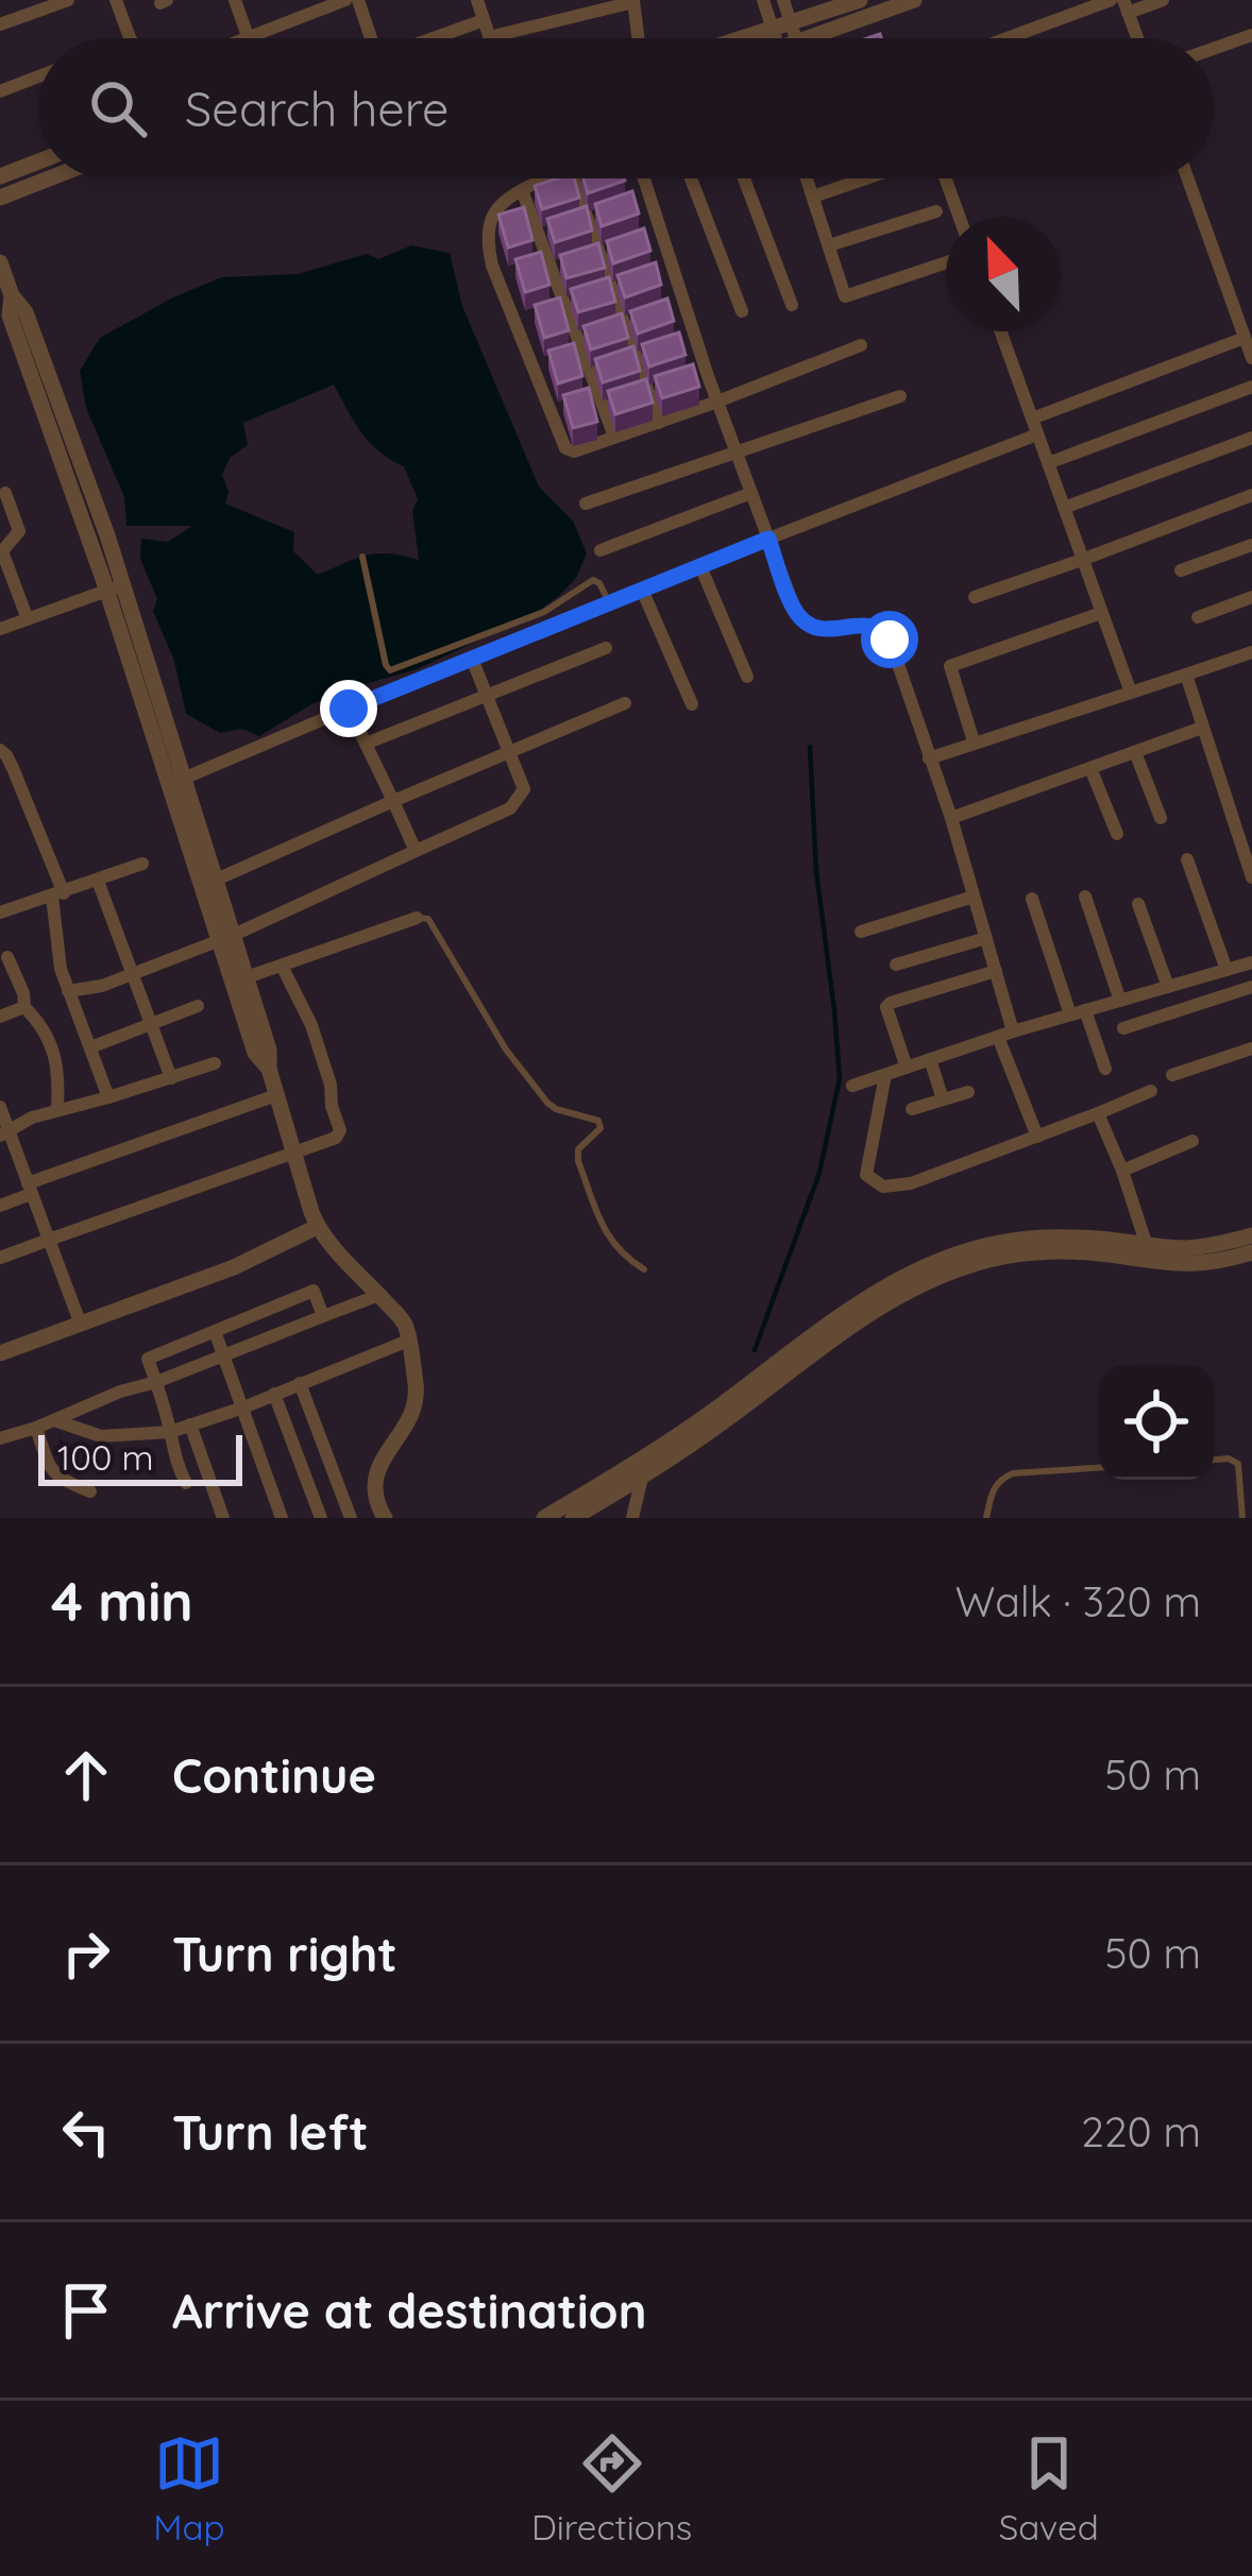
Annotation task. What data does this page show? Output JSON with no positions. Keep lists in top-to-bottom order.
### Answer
{
  "scale_bar": "100 m",
  "north": "top left",
  "page": {
    "search": "Search here",
    "scale": "100 m",
    "heading": ["4 min", "Walk · 320 m"],
    "list": [
      ["Continue", "50 m"],
      ["Turn right", "50 m"],
      ["Turn left", "220 m"],
      "Arrive at destination"
    ],
    "nav": ["Map", "Directions", "Saved"]
  }
}
